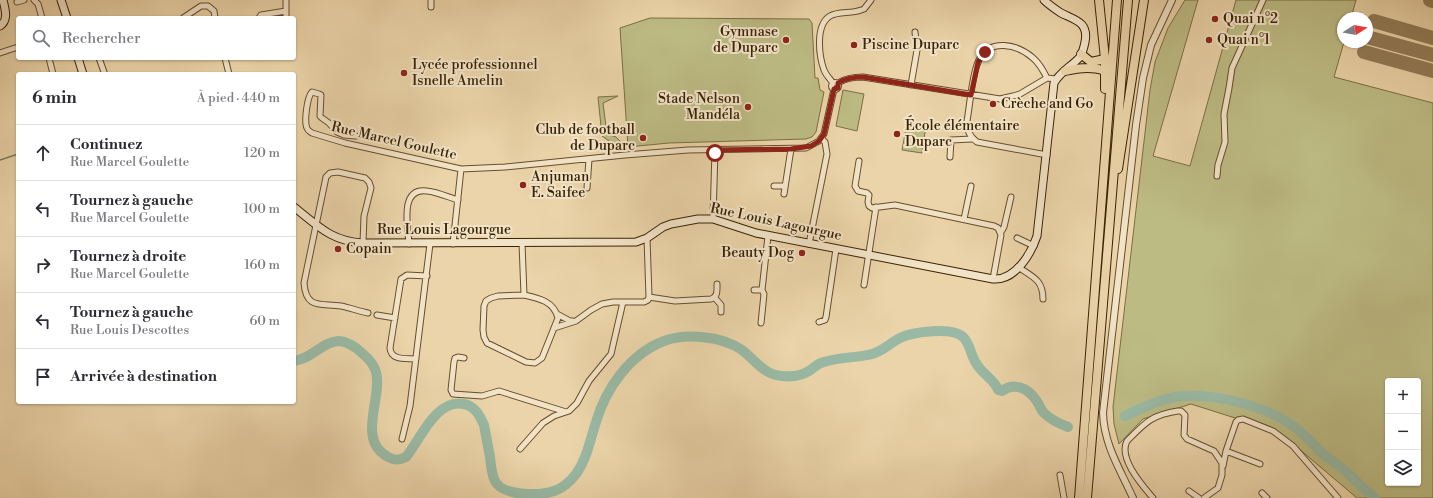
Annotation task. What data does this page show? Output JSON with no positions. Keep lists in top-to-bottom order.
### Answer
{
  "streets": {
    "main road": ["Rue Louis Lagourgue"],
    "street": ["Rue Marcel Goulette"]
  },
  "places": [
    "Quai n°2",
    "Gymnase de Duparc",
    "Quai n°1",
    "Piscine Duparc",
    "Lycée professionnel Isnelle Amelin",
    "Crèche and Go",
    "Stade Nelson Mandéla",
    "École élémentaire Duparc",
    "Club de football de Duparc",
    "Anjuman E. Saifee",
    "Copain",
    "Beauty Dog"
  ],
  "north": "right",
  "page": {
    "search": "Rechercher",
    "heading": ["6 min", "À pied · 440 m"],
    "list": [
      ["Continuez", "Rue Marcel Goulette", "120 m"],
      ["Tournez à gauche", "Rue Marcel Goulette", "100 m"],
      ["Tournez à droite", "Rue Marcel Goulette", "160 m"],
      ["Tournez à gauche", "Rue Louis Descottes", "60 m"],
      "Arrivée à destination"
    ],
    "map_buttons": ["+", "−"]
  }
}
